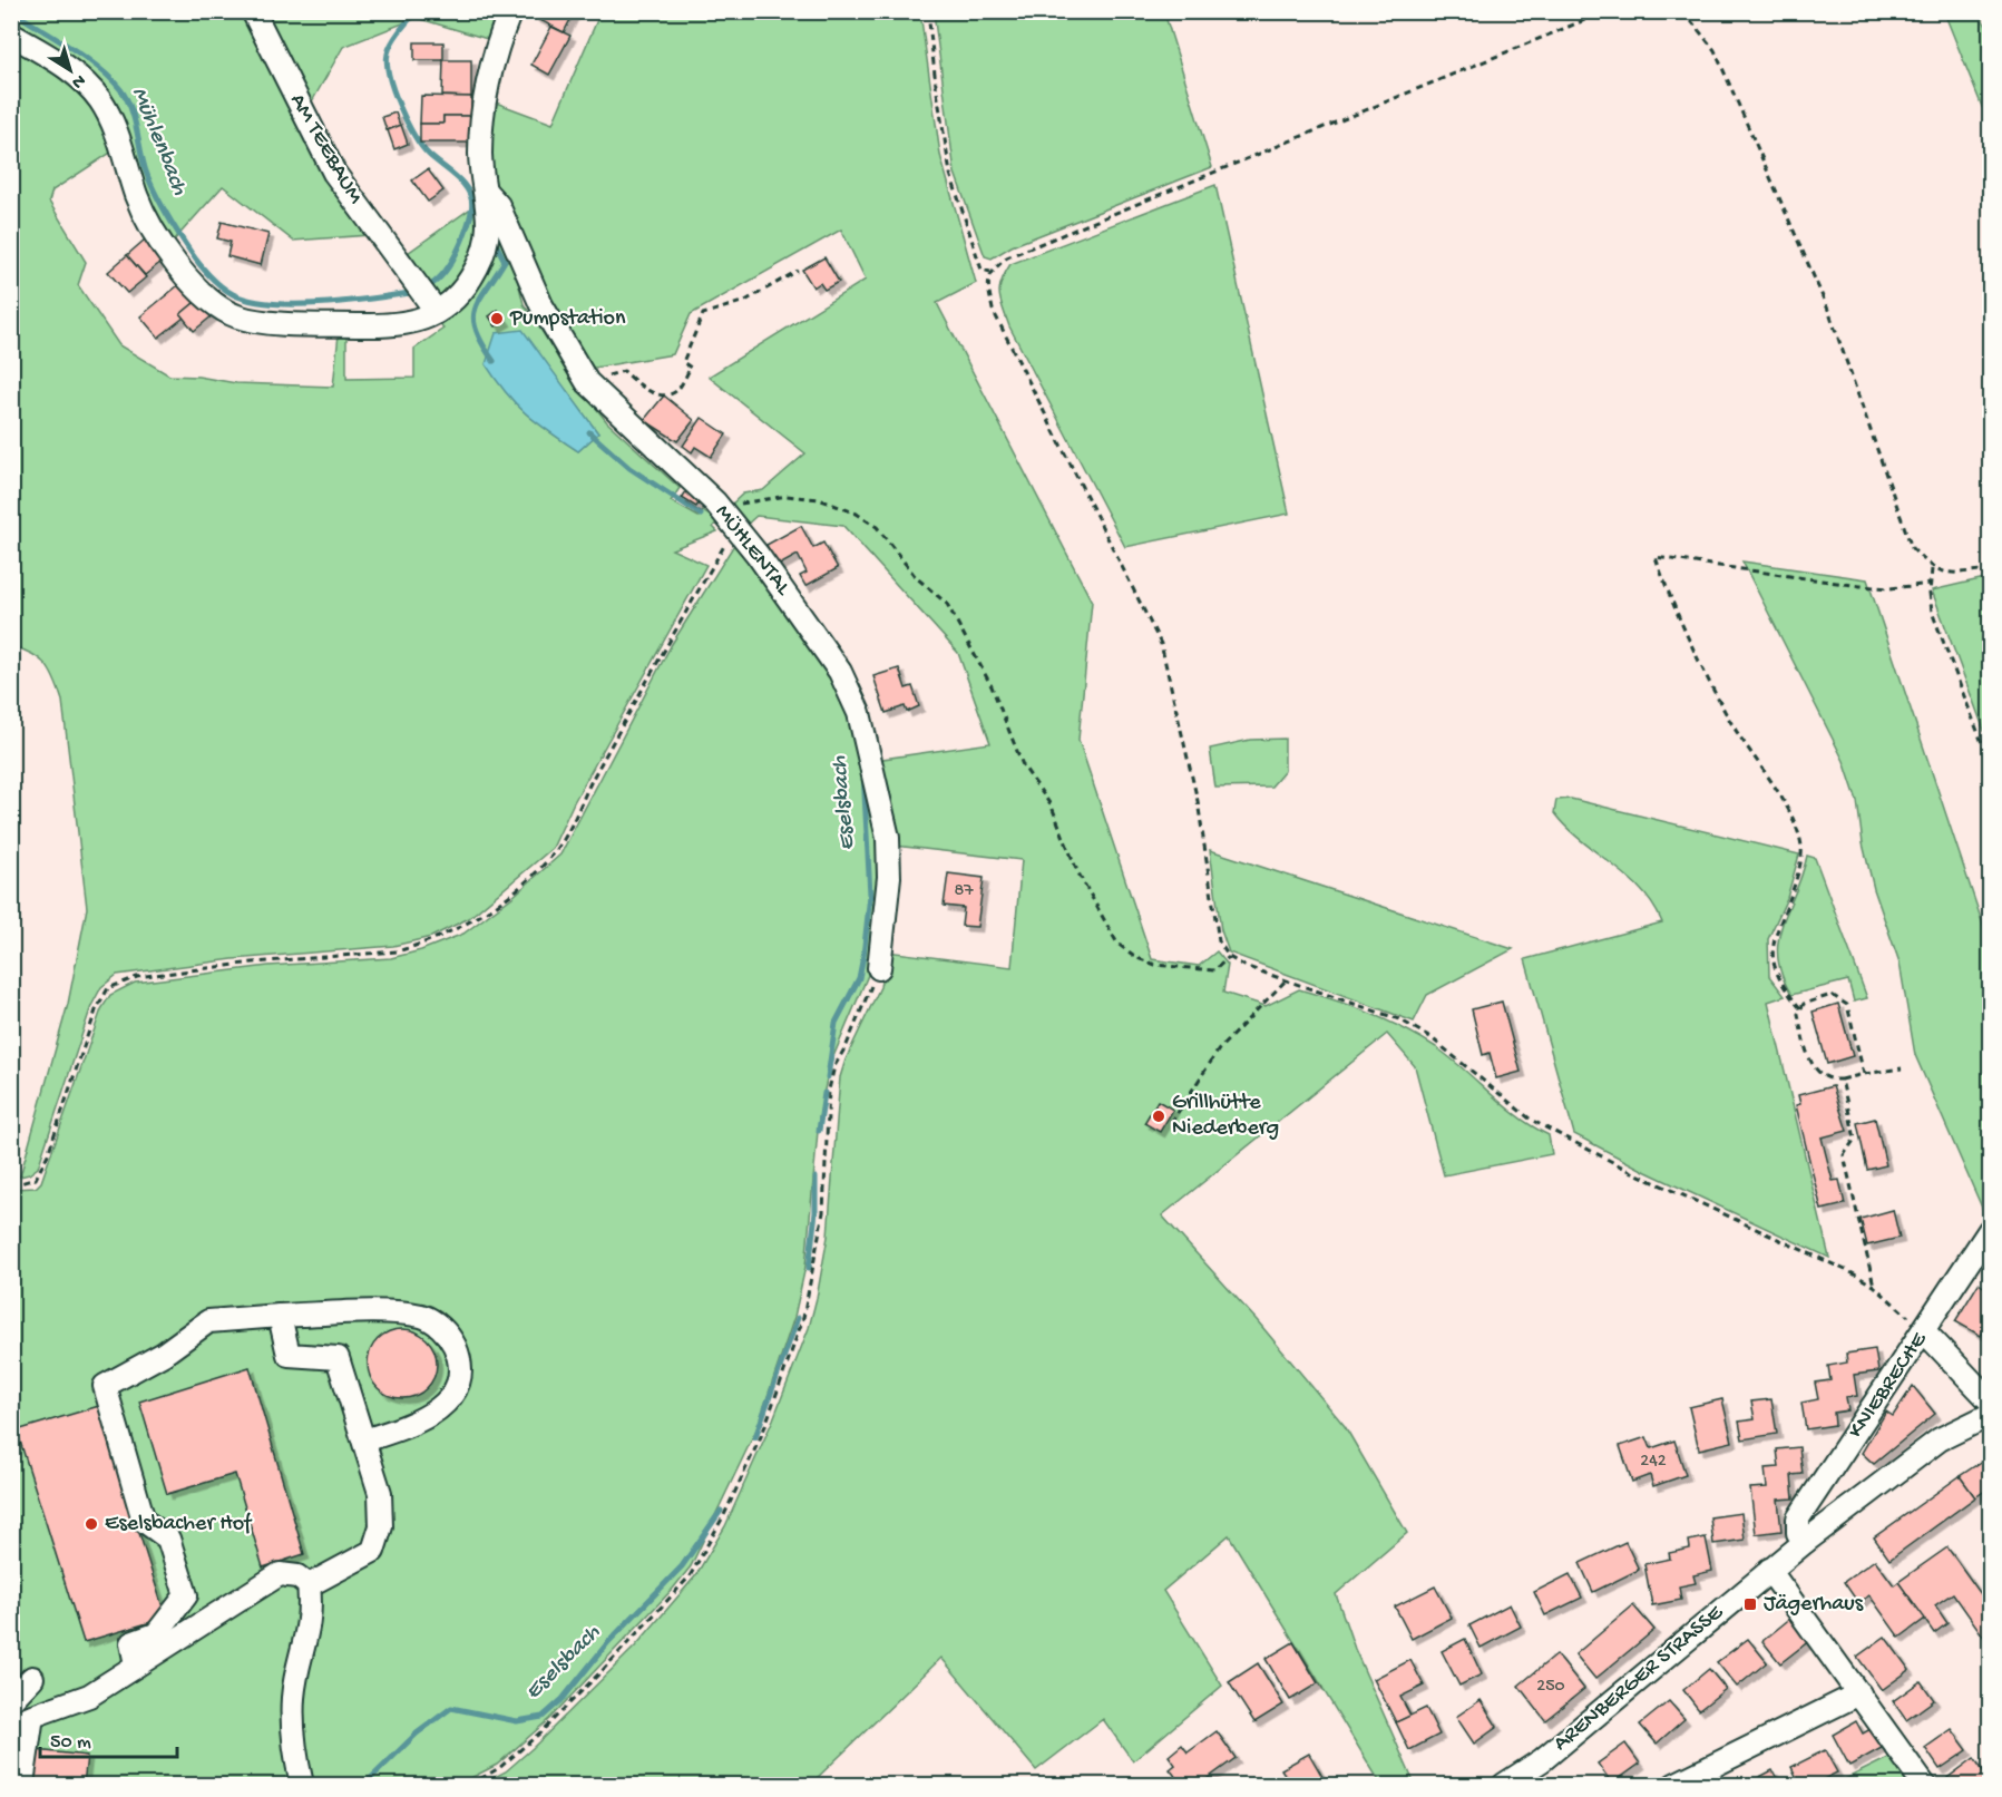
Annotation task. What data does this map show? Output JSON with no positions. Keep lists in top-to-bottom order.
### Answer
{
  "streets": {
    "street": [
      "AM TEEBAUM",
      "MÜHLENTAL",
      "KNIEBRECHE",
      "ARENBERGER STRASSE"
    ]
  },
  "crossings": [
    ["AM TEEBAUM", "MÜHLENTAL"],
    ["KNIEBRECHE", "ARENBERGER STRASSE"]
  ],
  "water": ["Mühlenbach", "Eselsbach"],
  "places": {
    "other": ["Pumpstation", "Grillhütte Niederberg", "Eselsbacher Hof"],
    "transit": ["Jägerhaus"]
  },
  "house_numbers": ["87", "242", "250"],
  "scale_bar": "50 m",
  "north": "bottom right"
}
